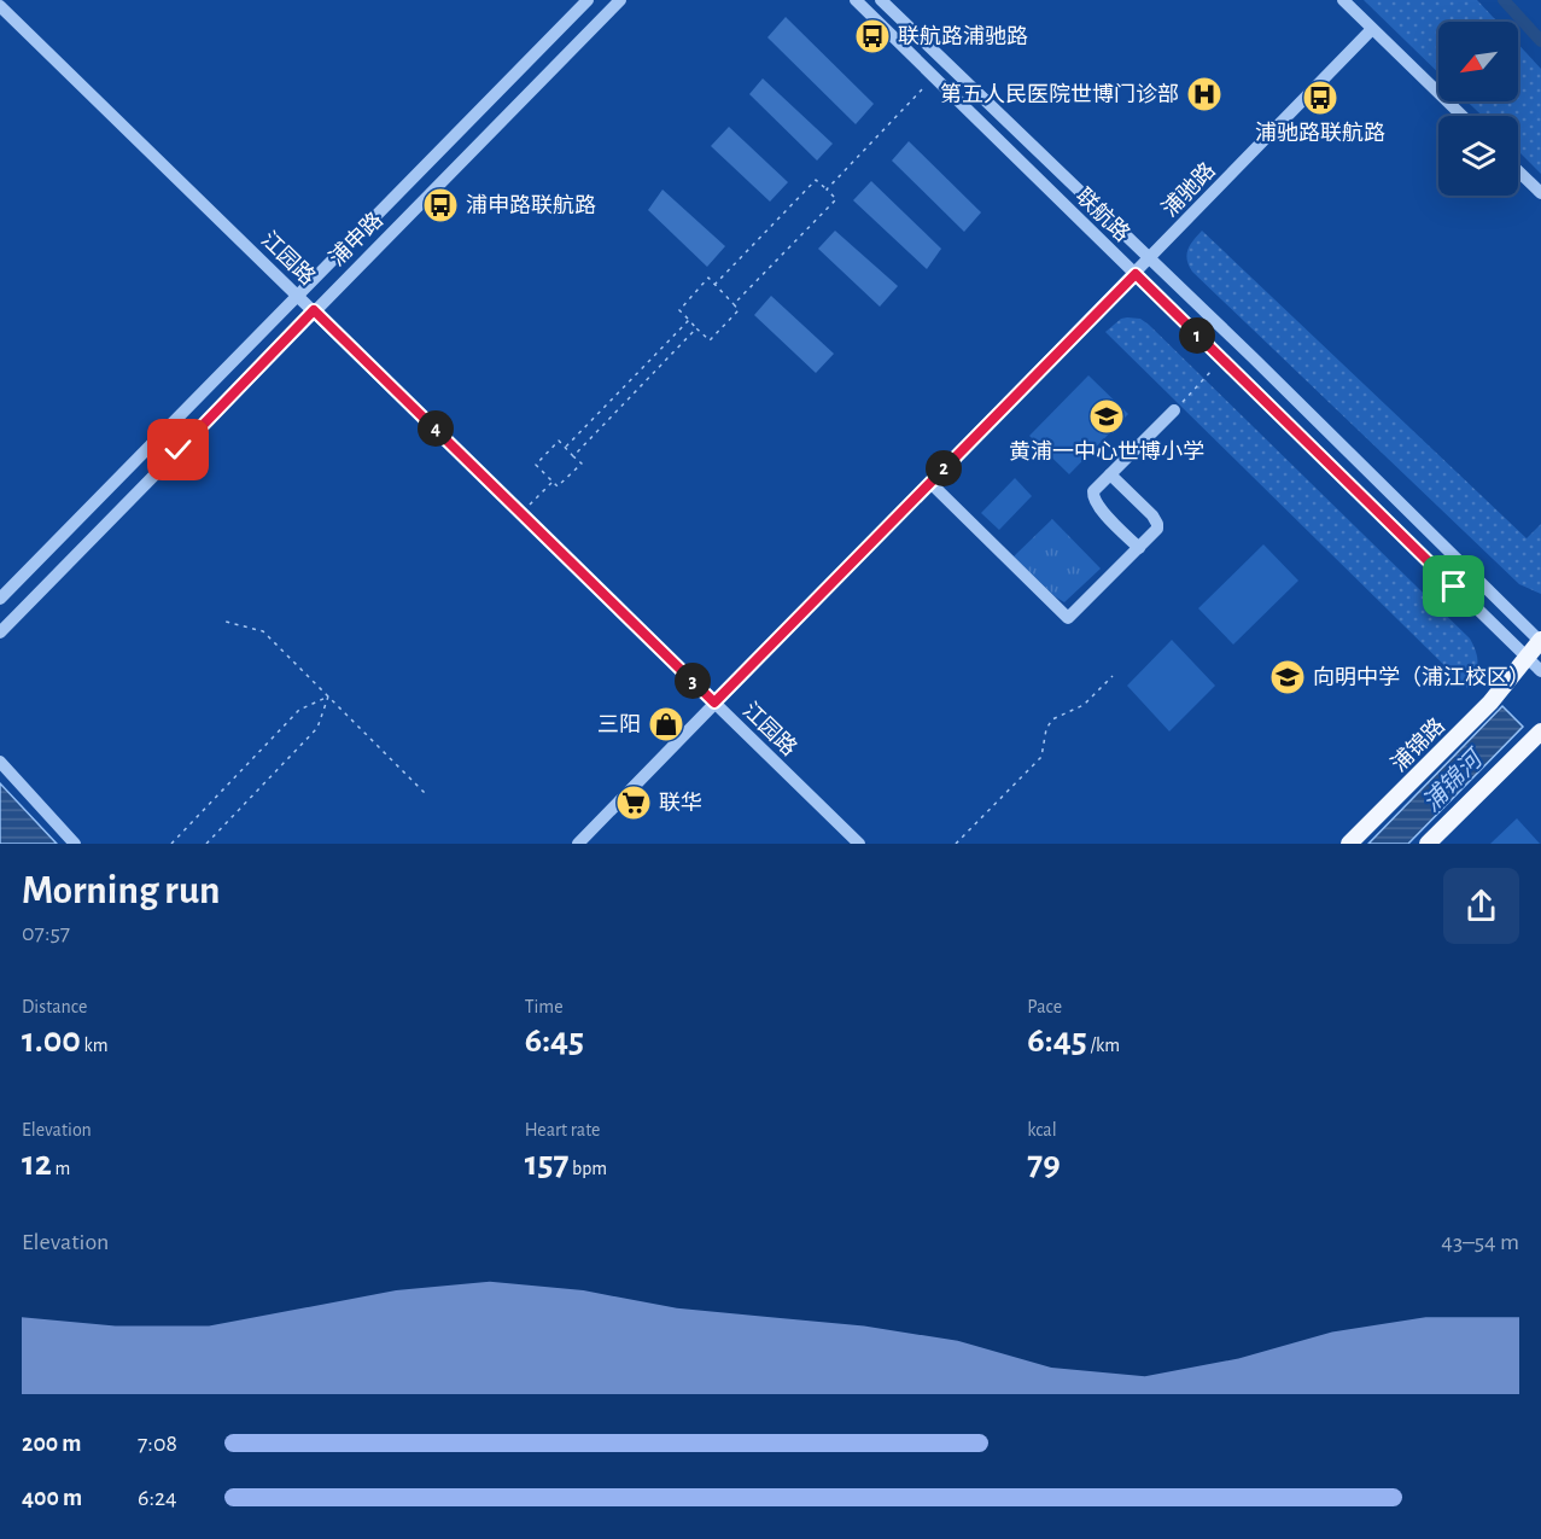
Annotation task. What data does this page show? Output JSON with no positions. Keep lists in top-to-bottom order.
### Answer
{
  "streets": {
    "main road": ["浦锦路"],
    "street": [
      "浦驰路",
      "联航路",
      "浦申路",
      "江园路"
    ]
  },
  "crossings": [
    ["浦驰路", "联航路"],
    ["浦驰路", "江园路"],
    ["联航路", "浦锦路"],
    ["浦申路", "江园路"]
  ],
  "water": ["浦锦河"],
  "places": {
    "bus stop": ["联航路浦驰路", "浦驰路联航路", "浦申路联航路"],
    "hospital": ["第五人民医院世博门诊部"],
    "school or university": ["黄浦一中心世博小学", "向明中学（浦江校区）"],
    "shop": ["三阳"],
    "supermarket": ["联华"]
  },
  "north": "bottom left",
  "page": {
    "pins": [
      "1",
      "4",
      "2",
      "3"
    ],
    "heading": ["Morning run", "07:57"],
    "stats": [
      ["Distance", "1.00 km"],
      ["Time", "6:45"],
      ["Pace", "6:45 /km"],
      ["Elevation", "12 m"],
      ["Heart rate", "157 bpm"],
      ["kcal", "79"]
    ],
    "chart": ["Elevation", "43–54 m"],
    "list": [
      {
        "name": "200 m",
        "note": "7:08"
      },
      {
        "name": "400 m",
        "note": "6:24"
      }
    ]
  }
}
